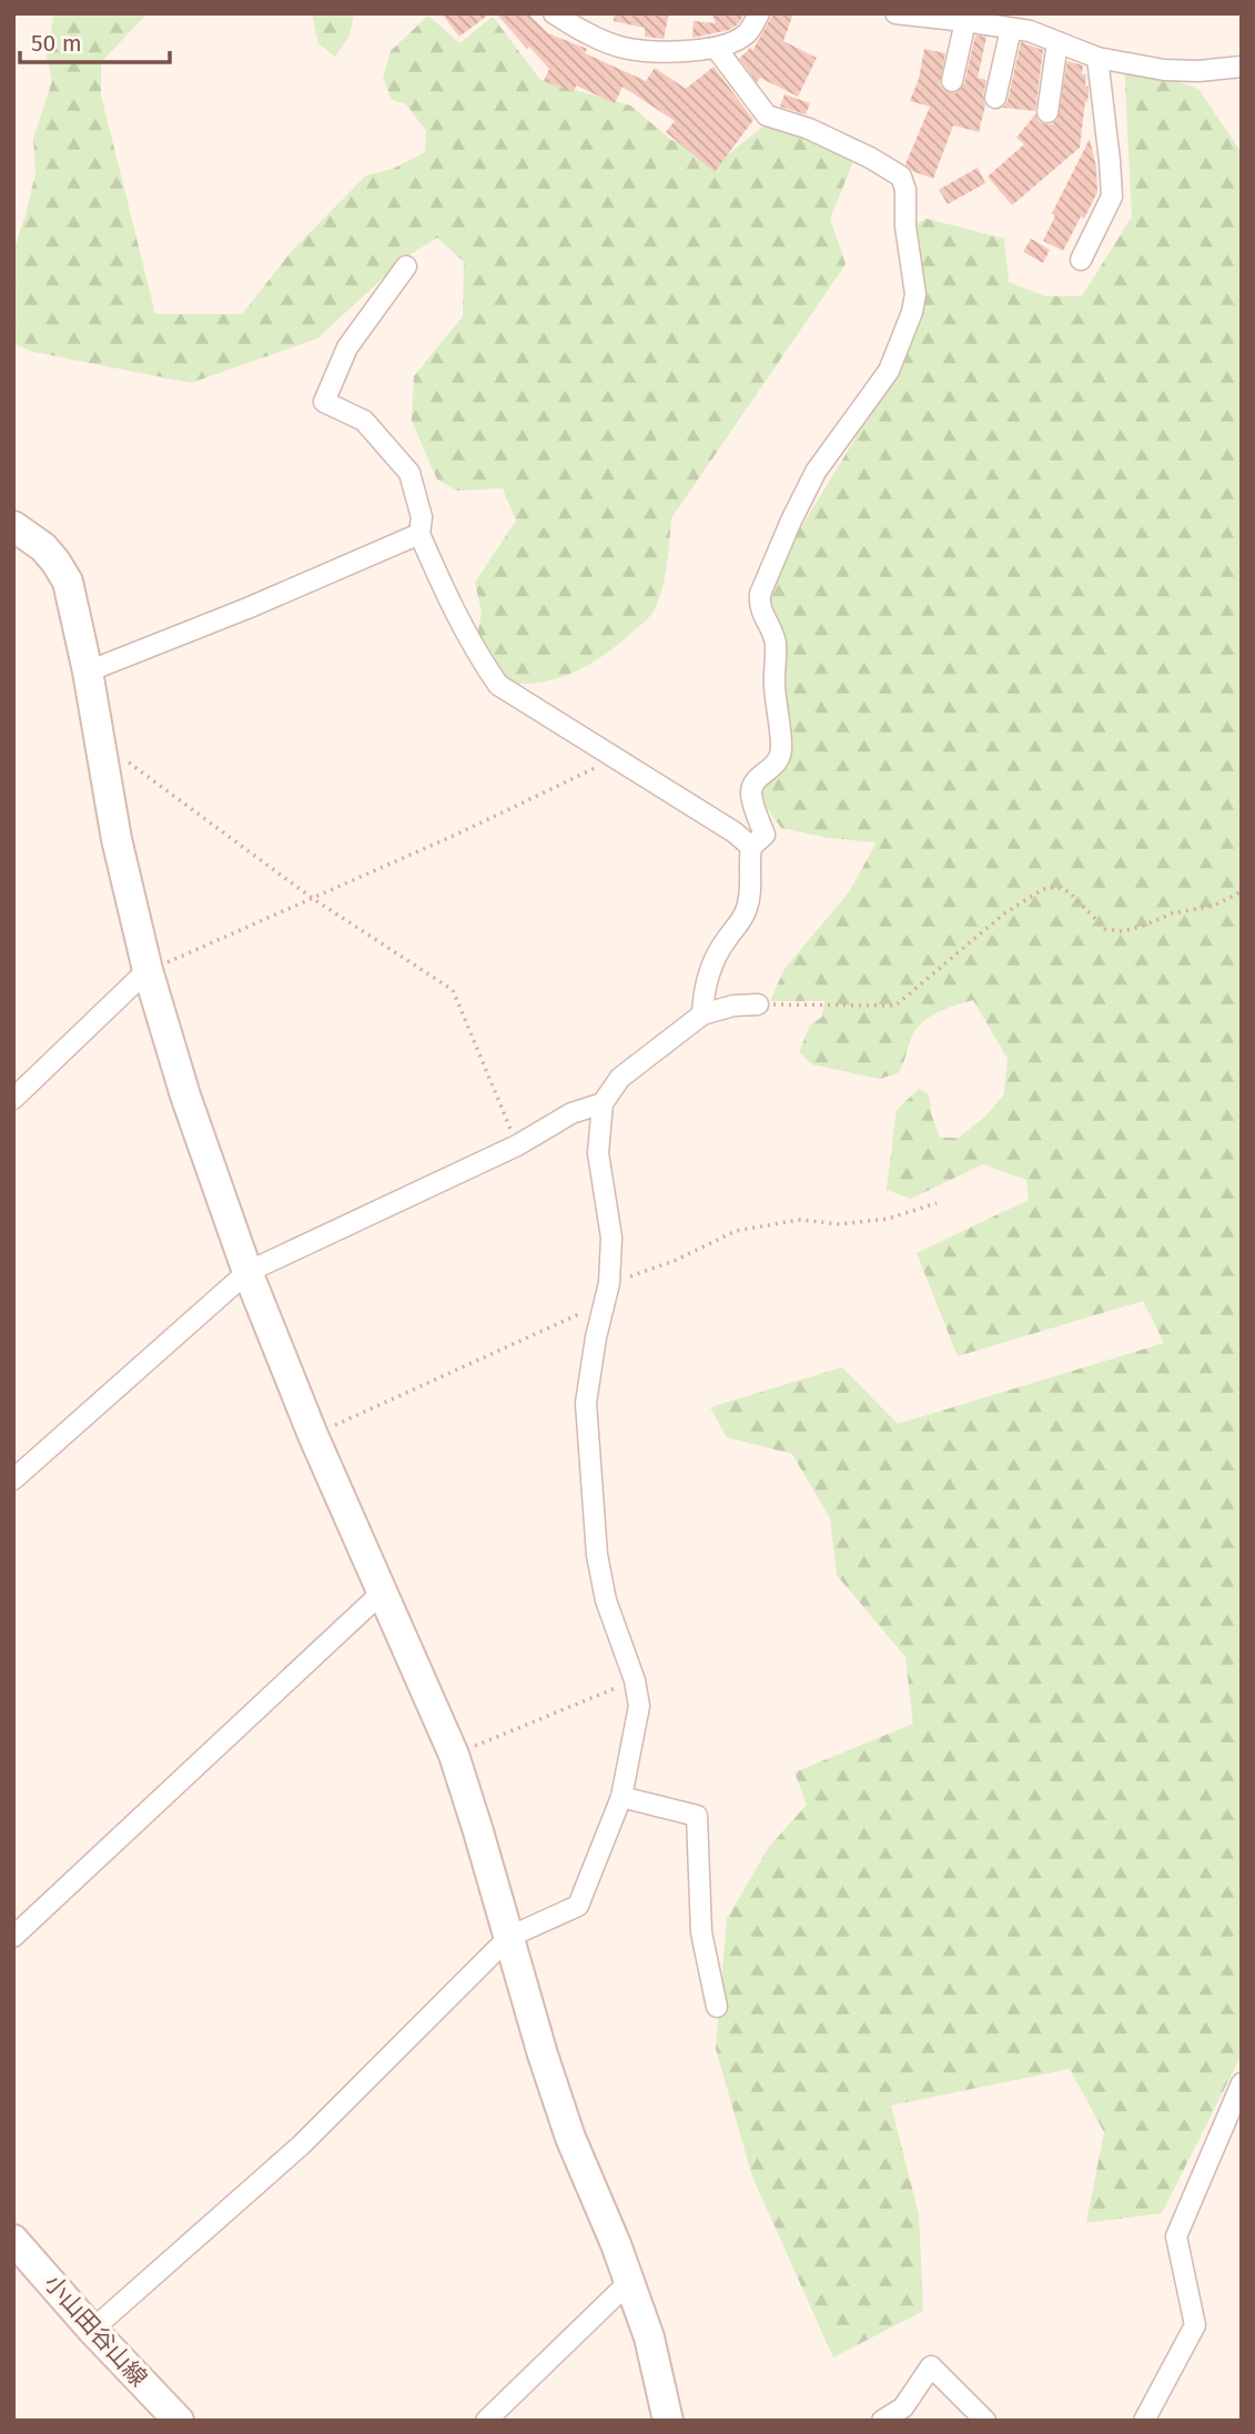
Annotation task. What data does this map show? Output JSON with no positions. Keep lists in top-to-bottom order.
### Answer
{
  "streets": {
    "street": ["小山田谷山線"]
  },
  "scale_bar": "50 m"
}
